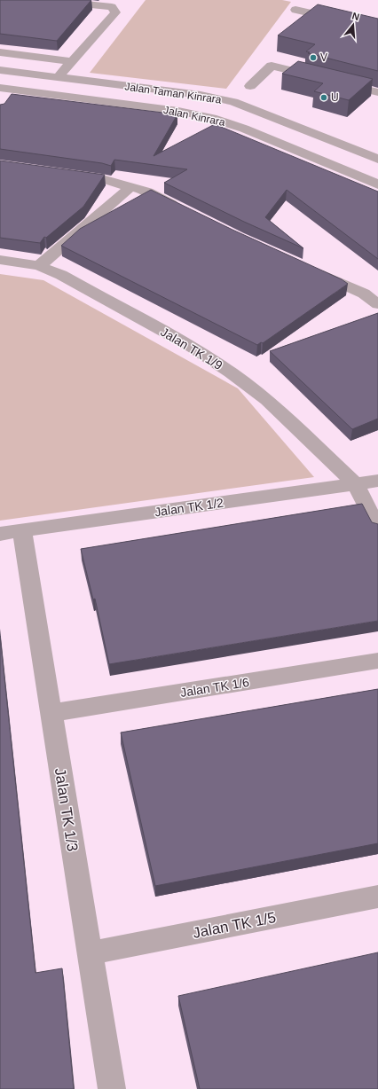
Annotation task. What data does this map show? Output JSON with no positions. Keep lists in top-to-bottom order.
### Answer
{
  "streets": {
    "street": [
      "Jalan Taman Kinrara",
      "Jalan Kinrara",
      "Jalan TK 1/9",
      "Jalan TK 1/2",
      "Jalan TK 1/6",
      "Jalan TK 1/3",
      "Jalan TK 1/5"
    ]
  },
  "crossings": [
    ["Jalan TK 1/9", "Jalan TK 1/2"],
    ["Jalan TK 1/2", "Jalan TK 1/3"],
    ["Jalan TK 1/6", "Jalan TK 1/3"],
    ["Jalan TK 1/3", "Jalan TK 1/5"]
  ],
  "places": ["V", "U"],
  "north": "top"
}
